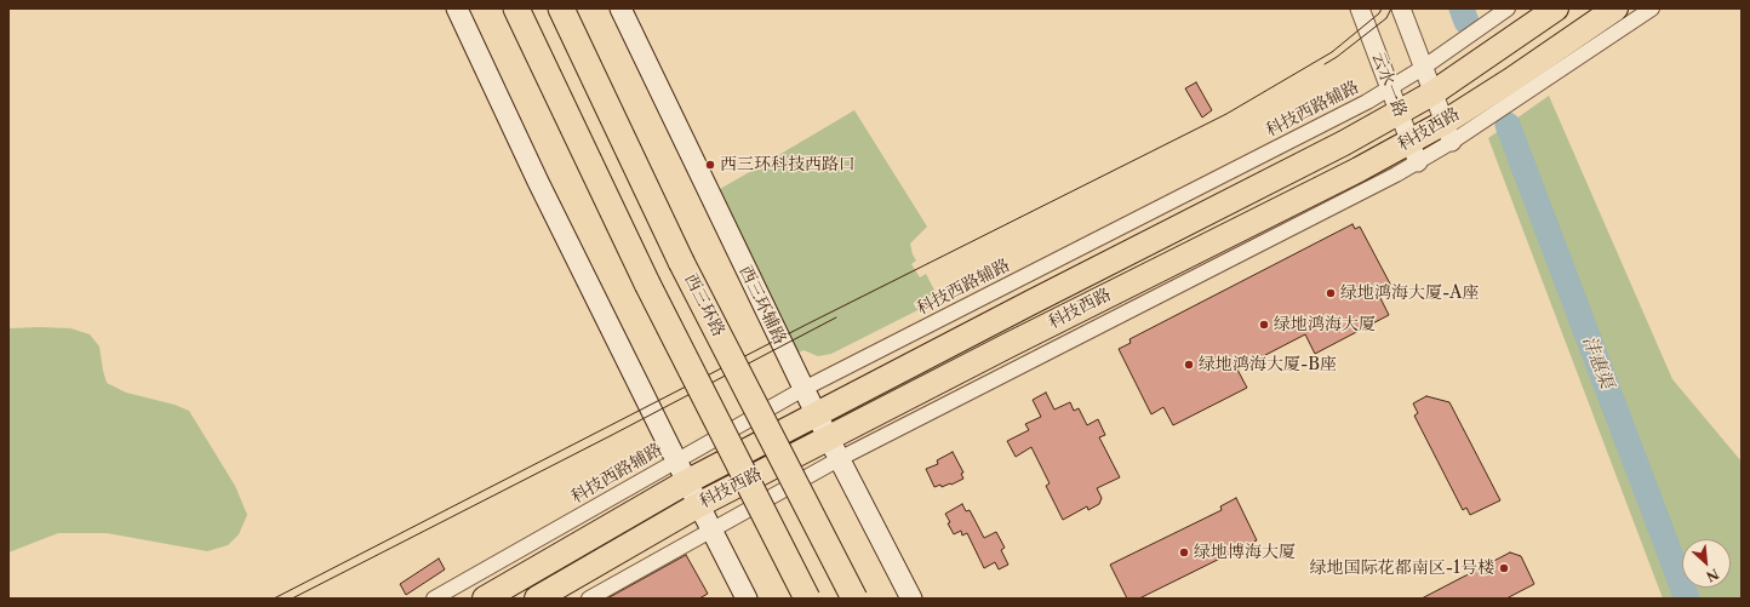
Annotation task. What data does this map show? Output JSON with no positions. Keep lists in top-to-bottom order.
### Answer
{
  "streets": {
    "highway": ["西三环路"],
    "main road": ["科技西路", "西三环辅路"],
    "street": ["云水一路", "科技西路辅路"]
  },
  "crossings": [
    ["云水一路", "科技西路辅路"],
    ["云水一路", "科技西路"],
    ["科技西路辅路", "科技西路"],
    ["科技西路辅路", "西三环辅路"],
    ["科技西路", "西三环辅路"]
  ],
  "water": ["沣惠渠"],
  "places": [
    "西三环科技西路口",
    "绿地鸿海大厦-A座",
    "绿地鸿海大厦",
    "绿地鸿海大厦-B座",
    "绿地博海大厦",
    "绿地国际花都南区-1号楼"
  ],
  "north": "bottom right"
}
